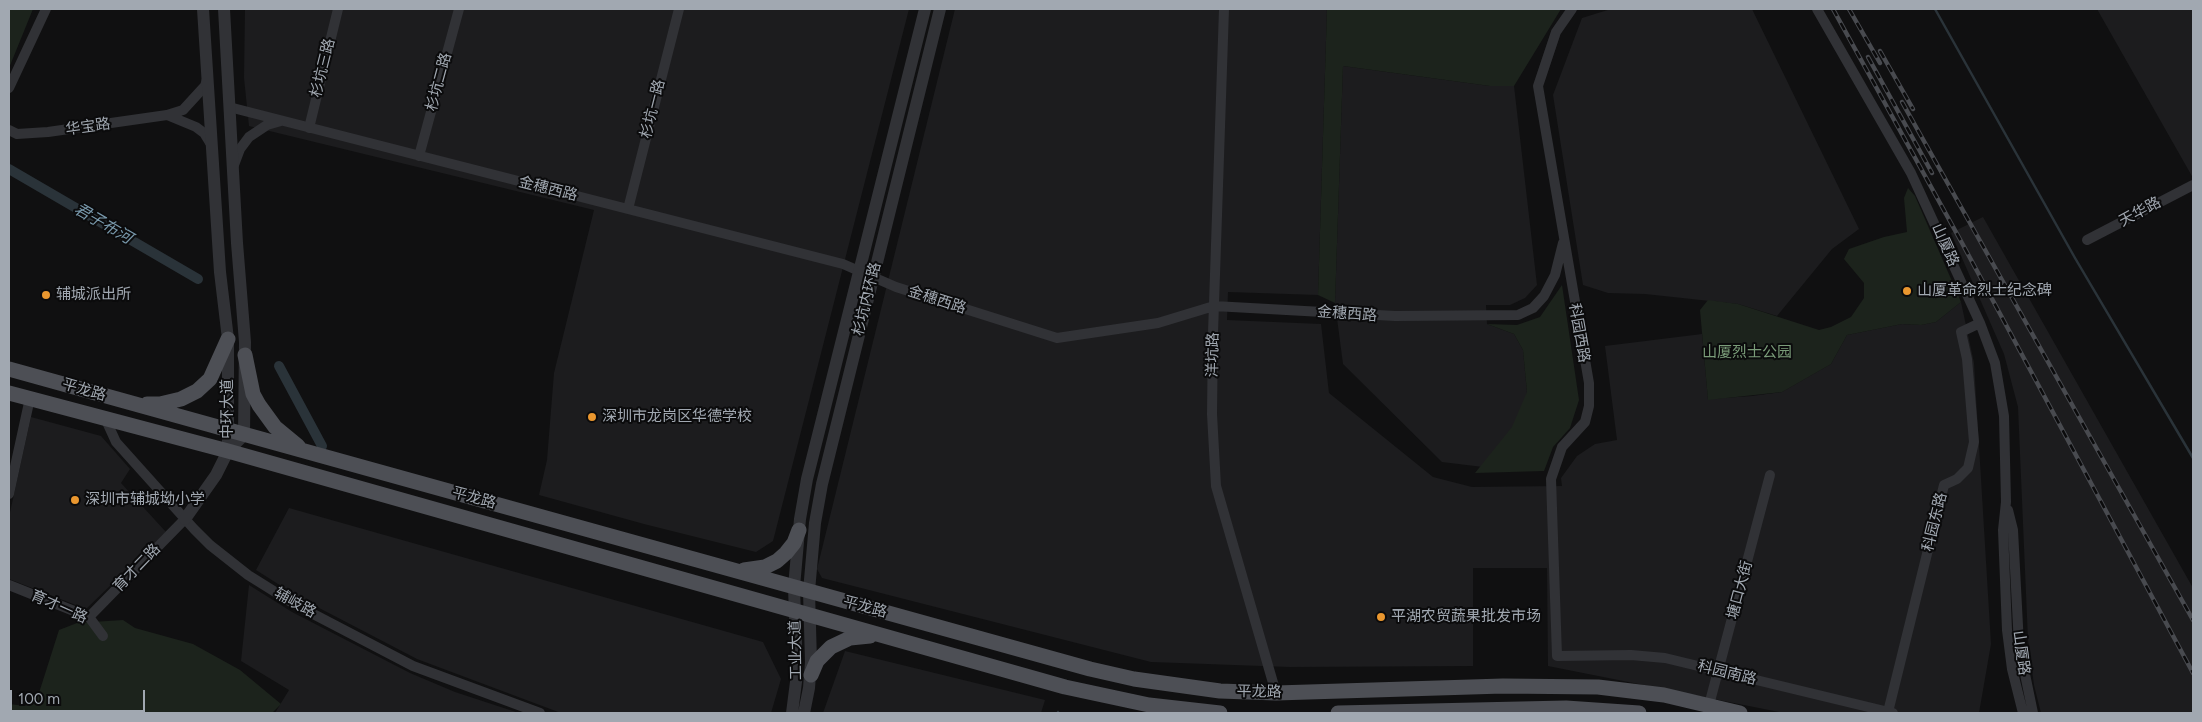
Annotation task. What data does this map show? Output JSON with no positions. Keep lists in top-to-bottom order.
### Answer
{
  "streets": {
    "main road": ["平龙路"],
    "street": [
      "杉坑三路",
      "杉坑二路",
      "杉坑一路",
      "华宝路",
      "金穗西路",
      "天华路",
      "山厦路",
      "杉坑内环路",
      "科园西路",
      "洋坑路",
      "中环大道",
      "科园东路",
      "育才二路",
      "塘口大街",
      "辅岐路",
      "育才一路",
      "工业大道",
      "科园南路"
    ]
  },
  "crossings": [
    ["杉坑三路", "金穗西路"],
    ["杉坑二路", "金穗西路"],
    ["杉坑一路", "金穗西路"],
    ["金穗西路", "杉坑内环路"],
    ["金穗西路", "科园西路"],
    ["金穗西路", "洋坑路"],
    ["金穗西路", "中环大道"],
    ["山厦路", "科园东路"],
    ["杉坑内环路", "平龙路"],
    ["杉坑内环路", "工业大道"],
    ["科园西路", "科园南路"],
    ["洋坑路", "平龙路"],
    ["平龙路", "中环大道"],
    ["平龙路", "塘口大街"],
    ["平龙路", "辅岐路"],
    ["平龙路", "工业大道"],
    ["科园东路", "科园南路"],
    ["育才二路", "辅岐路"],
    ["育才二路", "育才一路"],
    ["塘口大街", "科园南路"]
  ],
  "water": ["君子布河"],
  "parks": ["山厦烈士公园"],
  "places": [
    "山厦革命烈士纪念碑",
    "辅城派出所",
    "深圳市龙岗区华德学校",
    "深圳市辅城坳小学",
    "平湖农贸蔬果批发市场"
  ],
  "scale_bar": "100 m"
}
